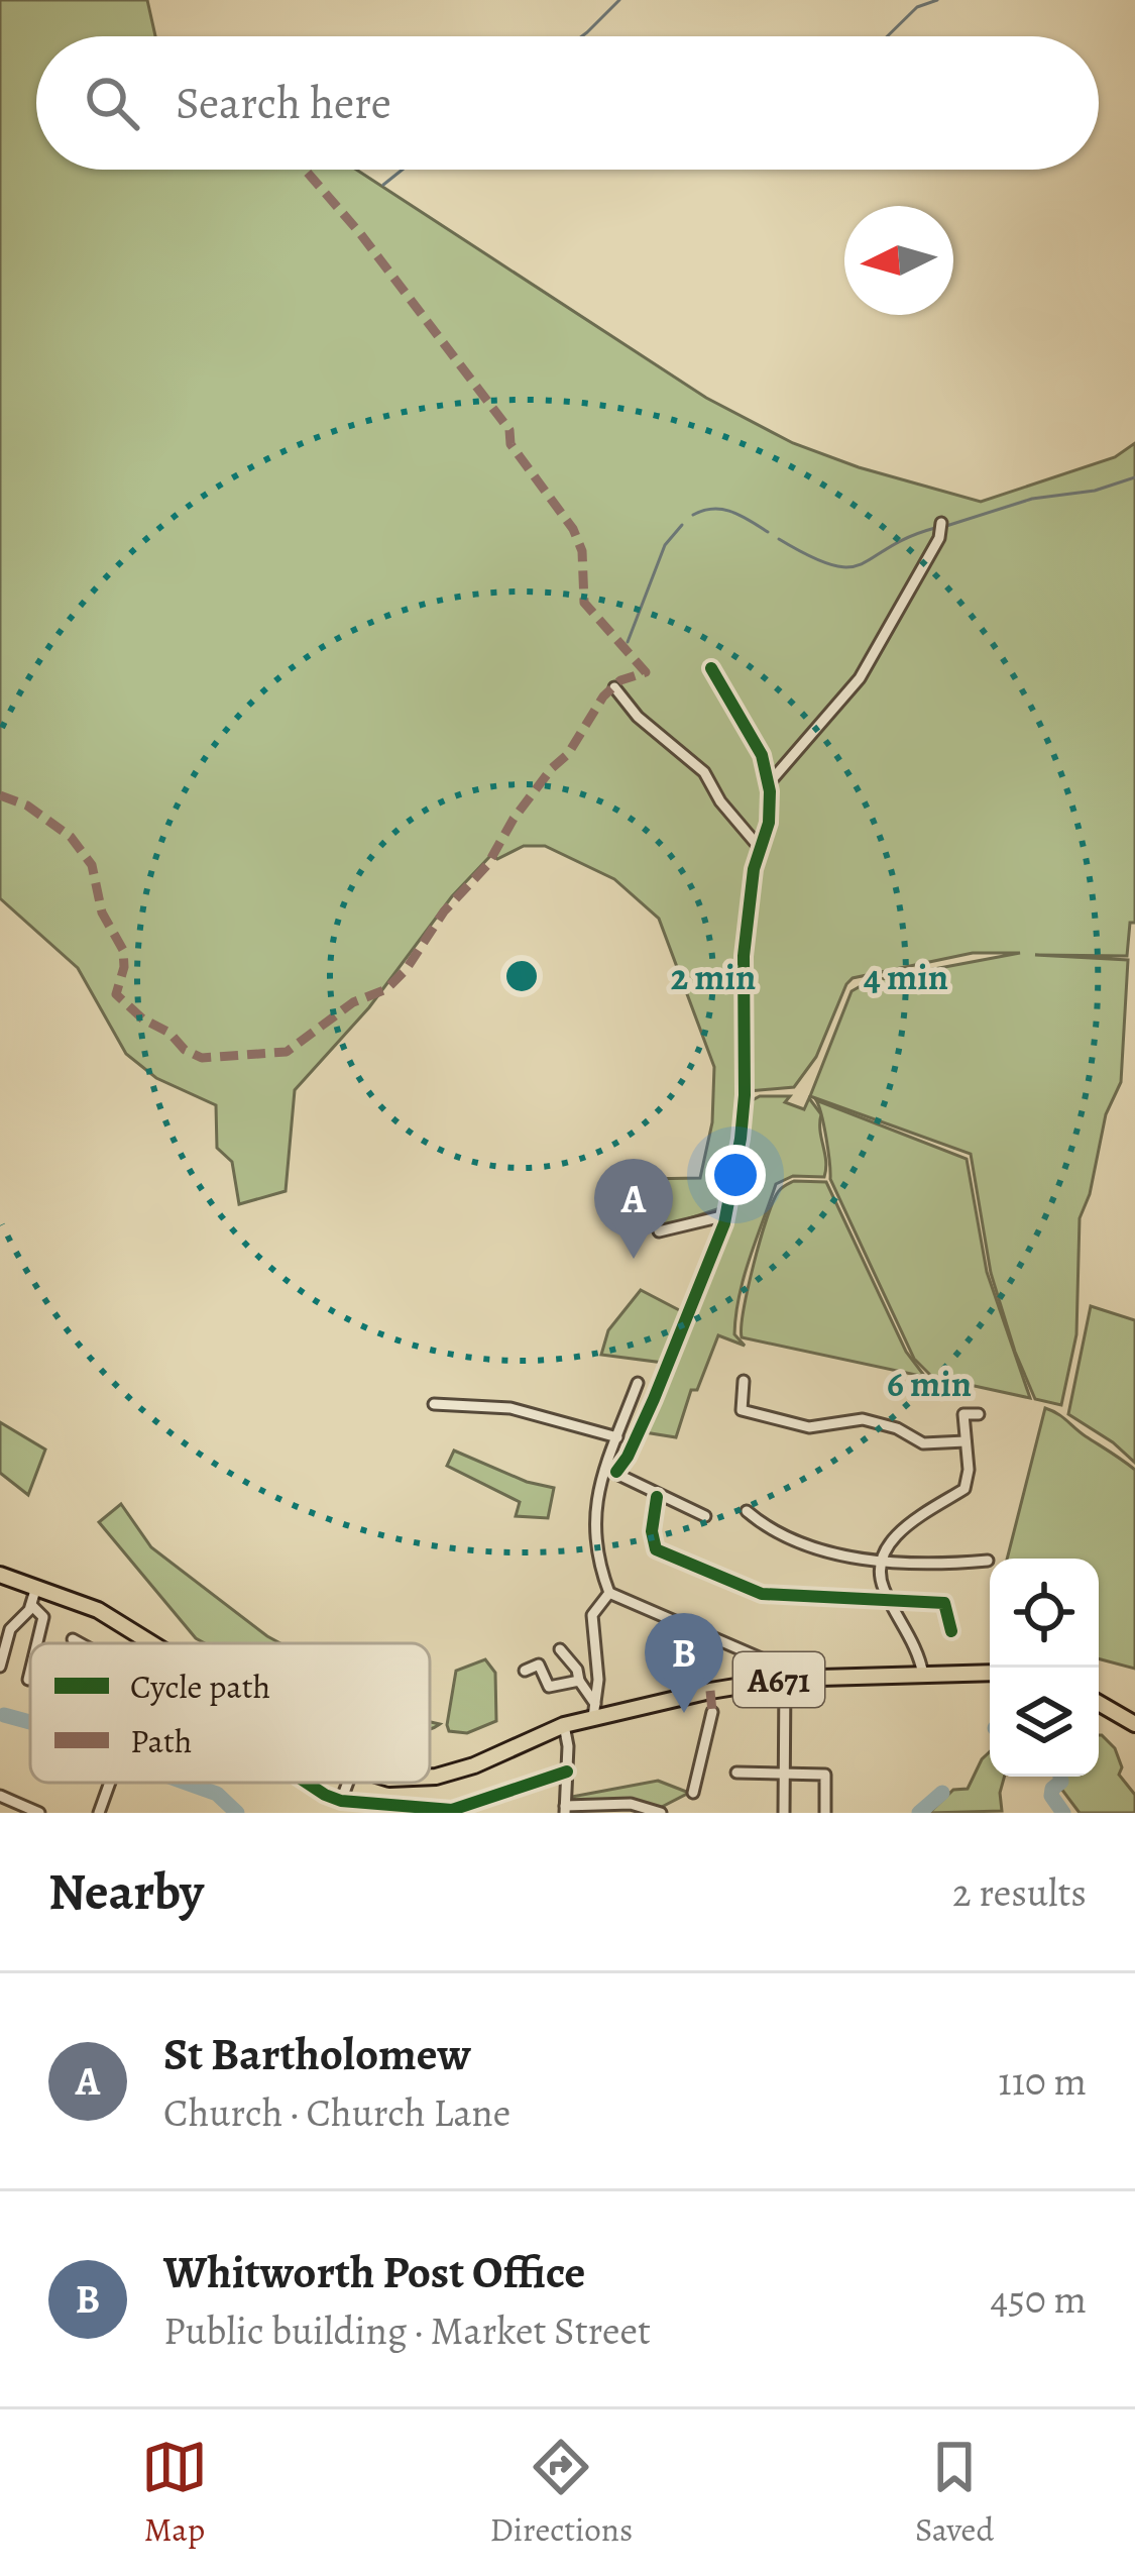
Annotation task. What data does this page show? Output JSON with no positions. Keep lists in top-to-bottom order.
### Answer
{
  "streets": {
    "main road": ["A671"]
  },
  "legend": ["Cycle path", "Path"],
  "north": "left",
  "page": {
    "search": "Search here",
    "pins": ["A", "B"],
    "heading": ["Nearby", "2 results"],
    "list": [
      {
        "mark": "A",
        "name": "St Bartholomew",
        "note": "Church · Church Lane",
        "value": "110 m"
      },
      {
        "mark": "B",
        "name": "Whitworth Post Office",
        "note": "Public building · Market Street",
        "value": "450 m"
      }
    ],
    "nav": ["Map", "Directions", "Saved"]
  },
  "rings": ["2 min", "4 min", "6 min"]
}
